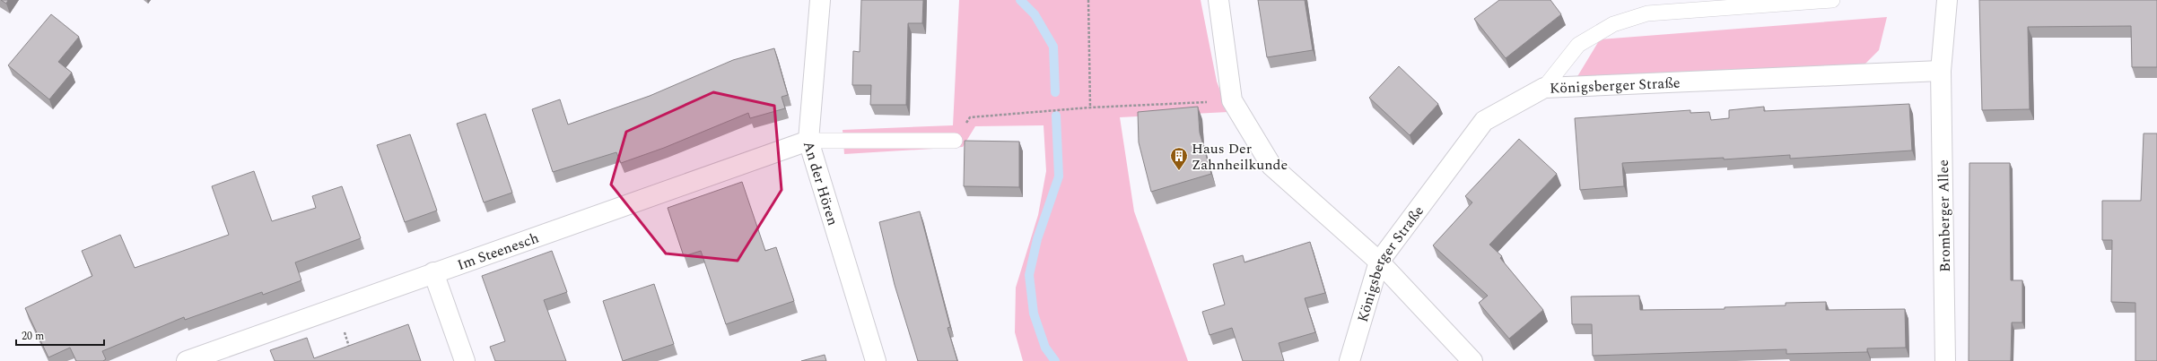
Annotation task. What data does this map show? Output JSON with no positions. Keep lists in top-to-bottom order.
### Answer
{
  "streets": {
    "street": [
      "Königsberger Straße",
      "An der Hören",
      "Bromberger Allee",
      "Im Steenesch"
    ]
  },
  "crossings": [
    ["Königsberger Straße", "Bromberger Allee"],
    ["An der Hören", "Im Steenesch"]
  ],
  "places": {
    "building": ["Haus Der Zahnheilkunde"]
  },
  "scale_bar": "20 m"
}
